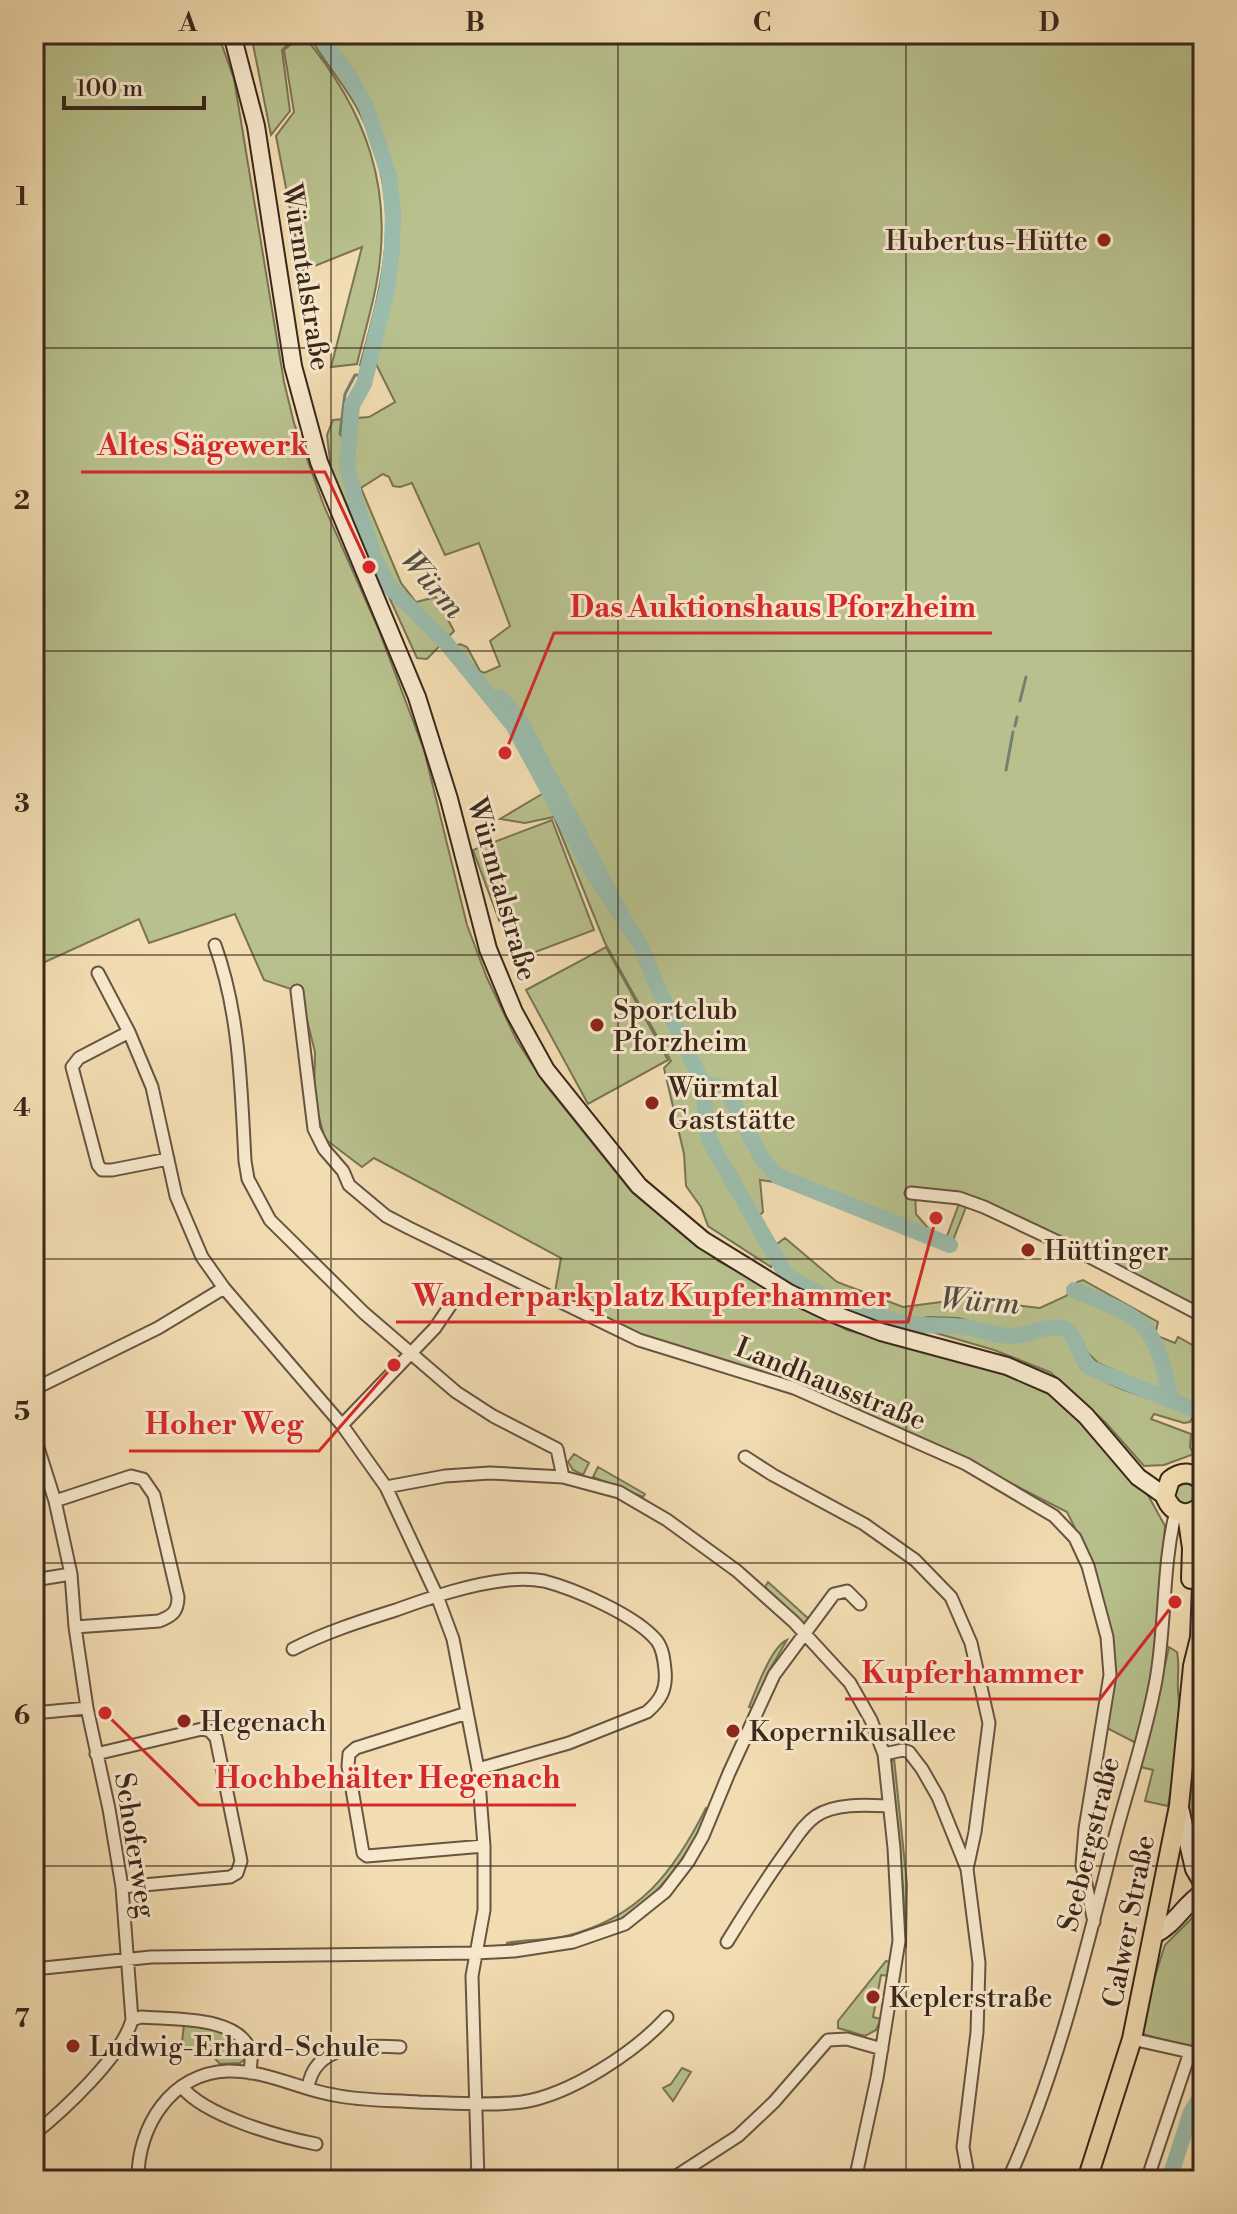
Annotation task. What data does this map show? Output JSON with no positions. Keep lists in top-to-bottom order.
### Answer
{
  "streets": {
    "main road": ["Würmtalstraße", "Calwer Straße"],
    "street": ["Landhausstraße", "Seebergstraße", "Schoferweg"]
  },
  "crossings": [
    ["Würmtalstraße", "Seebergstraße"],
    ["Würmtalstraße", "Calwer Straße"],
    ["Landhausstraße", "Seebergstraße"],
    ["Seebergstraße", "Calwer Straße"]
  ],
  "water": ["Würm"],
  "places": [
    "Hubertus-Hütte",
    "Altes Sägewerk",
    "Das Auktionshaus Pforzheim",
    "Sportclub Pforzheim",
    "Würmtal Gaststätte",
    "Wanderparkplatz Kupferhammer",
    "Hüttinger",
    "Hoher Weg",
    "Kupferhammer",
    "Hochbehälter Hegenach",
    "Hegenach",
    "Kopernikusallee",
    "Keplerstraße",
    "Ludwig-Erhard-Schule"
  ],
  "scale_bar": "100 m",
  "grid": {
    "columns": [
      "A",
      "B",
      "C",
      "D"
    ],
    "rows": [
      "1",
      "2",
      "3",
      "4",
      "5",
      "6",
      "7"
    ]
  }
}
